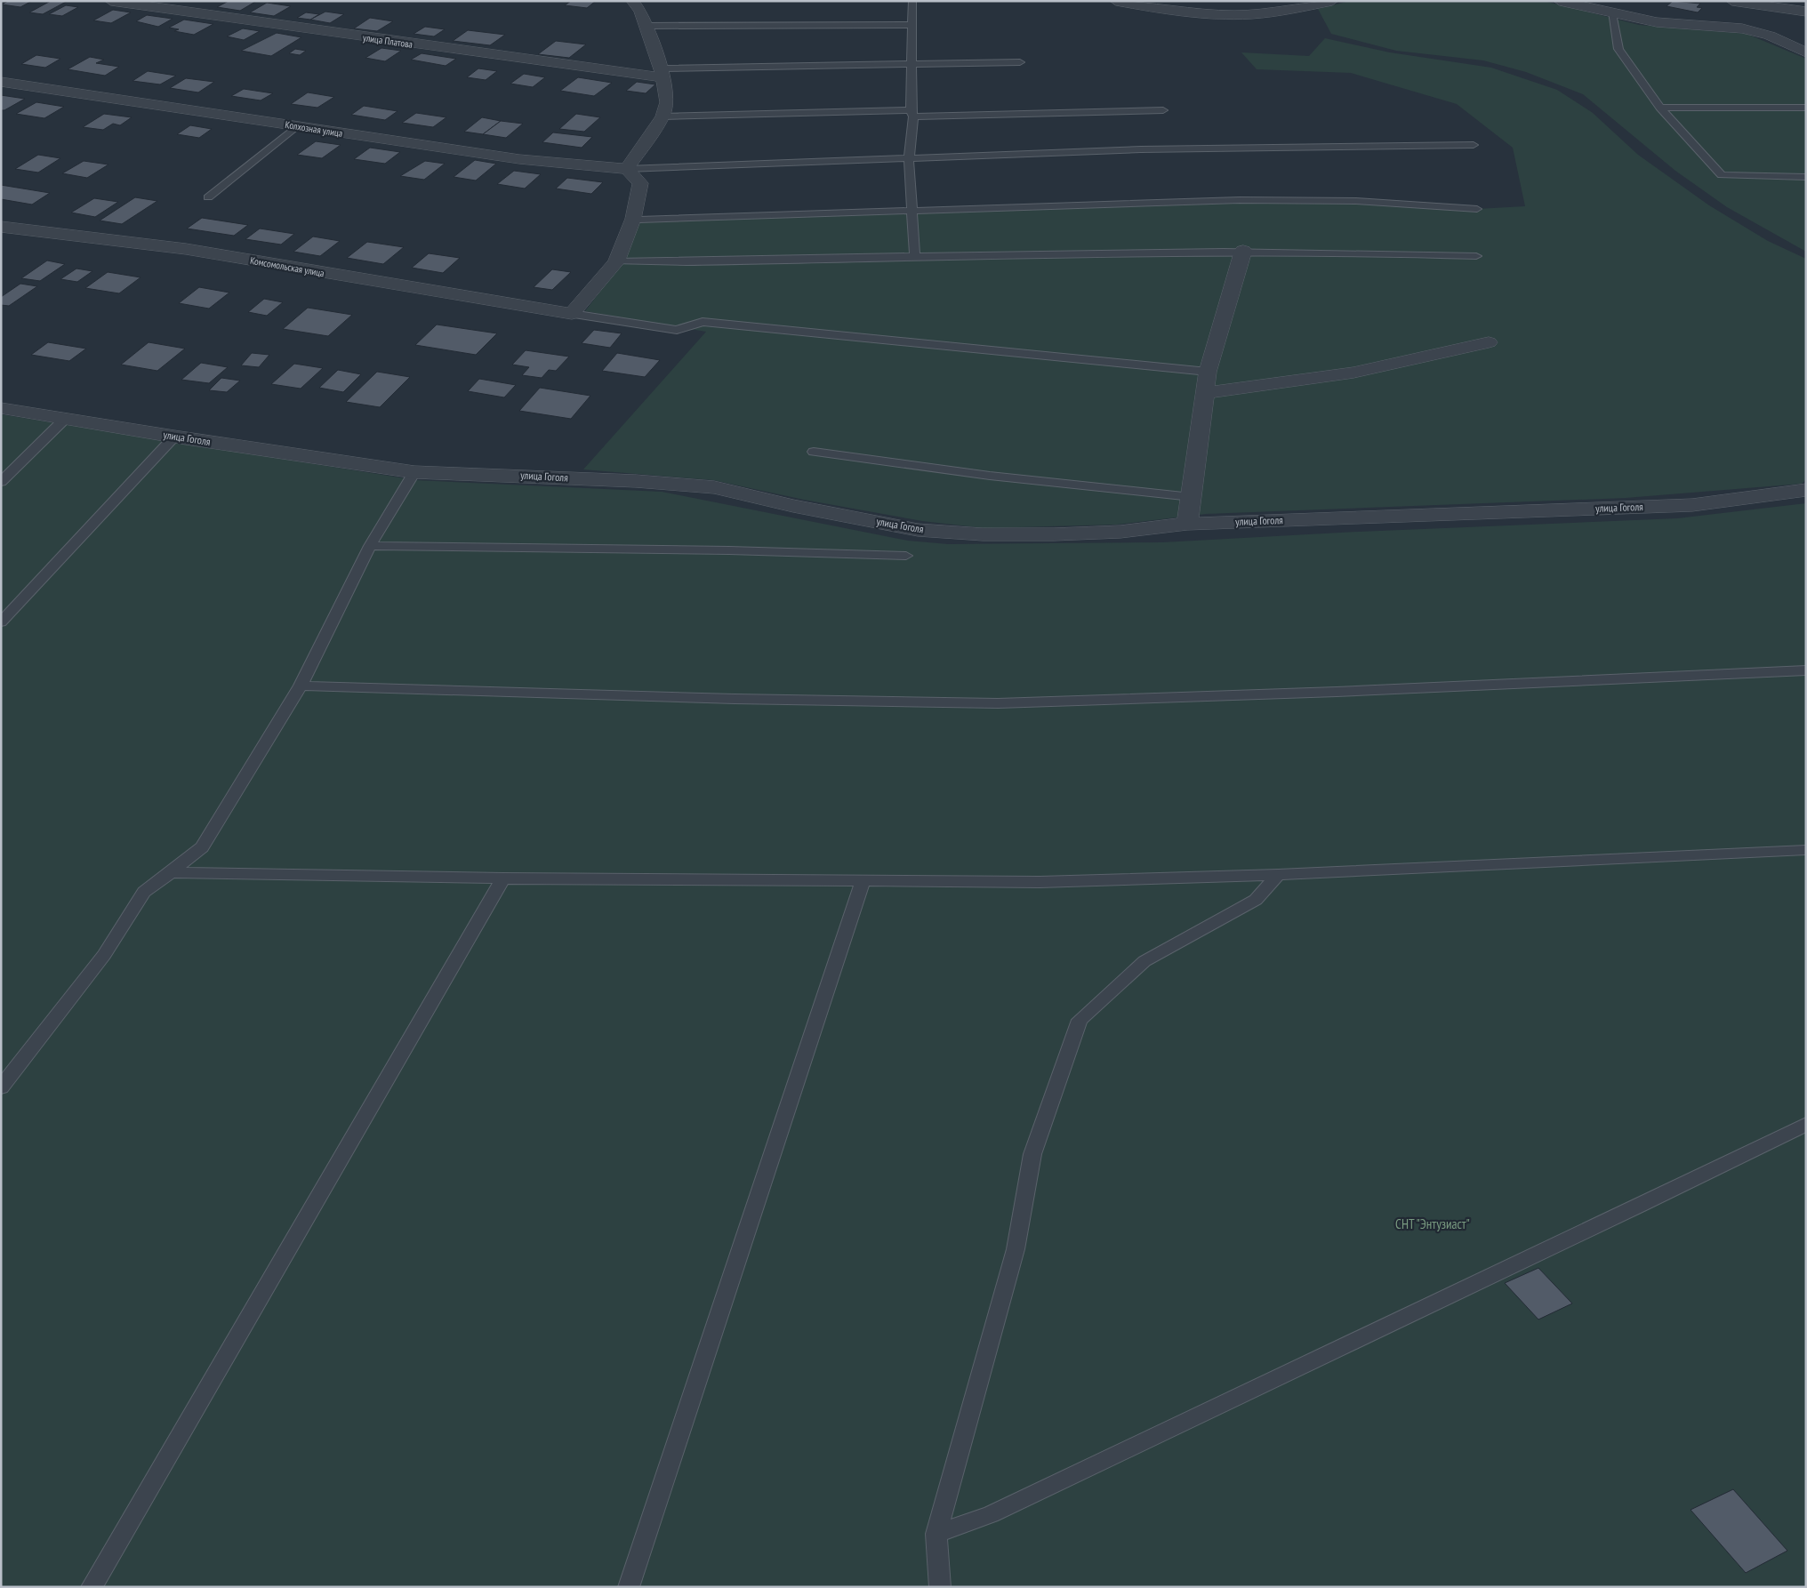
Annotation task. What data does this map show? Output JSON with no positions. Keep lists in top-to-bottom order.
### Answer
{
  "streets": {
    "street": [
      "улица Платова",
      "Колхозная улица",
      "Комсомольская улица",
      "улица Гоголя"
    ]
  },
  "parks": ["СНТ \"Энтузиаст\""]
}
